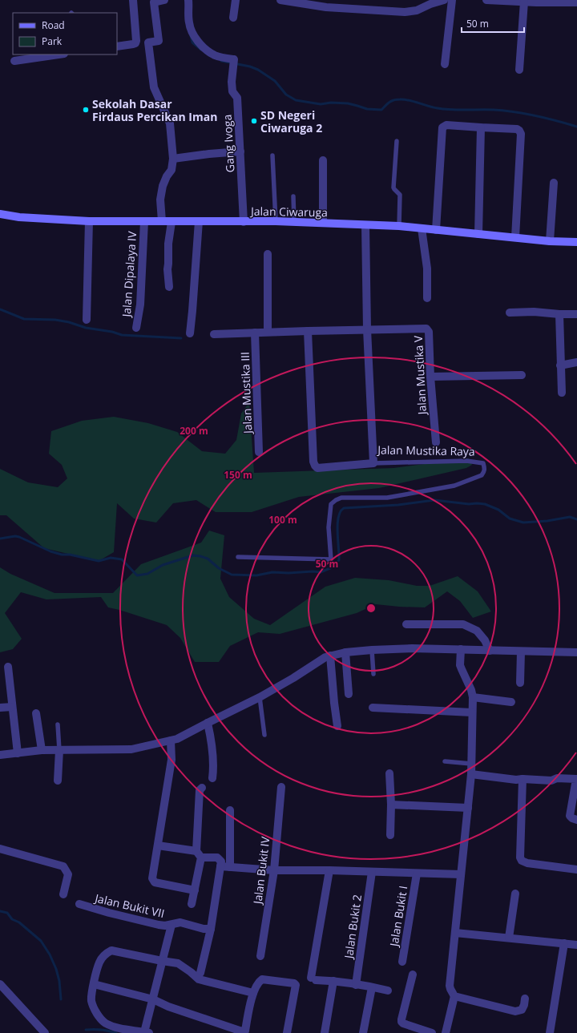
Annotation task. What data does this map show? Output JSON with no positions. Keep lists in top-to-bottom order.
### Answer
{
  "streets": {
    "street": [
      "Gang Ivoga",
      "Jalan Ciwaruga",
      "Jalan Dipalaya IV",
      "Jalan Mustika V",
      "Jalan Mustika III",
      "Jalan Mustika Raya",
      "Jalan Bukit IV",
      "Jalan Bukit VII",
      "Jalan Bukit I",
      "Jalan Bukit 2"
    ]
  },
  "crossings": [
    ["Gang Ivoga", "Jalan Ciwaruga"],
    ["Jalan Ciwaruga", "Jalan Dipalaya IV"],
    ["Jalan Ciwaruga", "Jalan Mustika Raya"],
    ["Jalan Mustika V", "Jalan Mustika Raya"]
  ],
  "places": ["Sekolah Dasar Firdaus Percikan Iman", "SD Negeri Ciwaruga 2"],
  "legend": ["Road", "Park"],
  "scale_bar": "50 m",
  "rings": [
    "200 m",
    "150 m",
    "100 m",
    "50 m"
  ]
}
